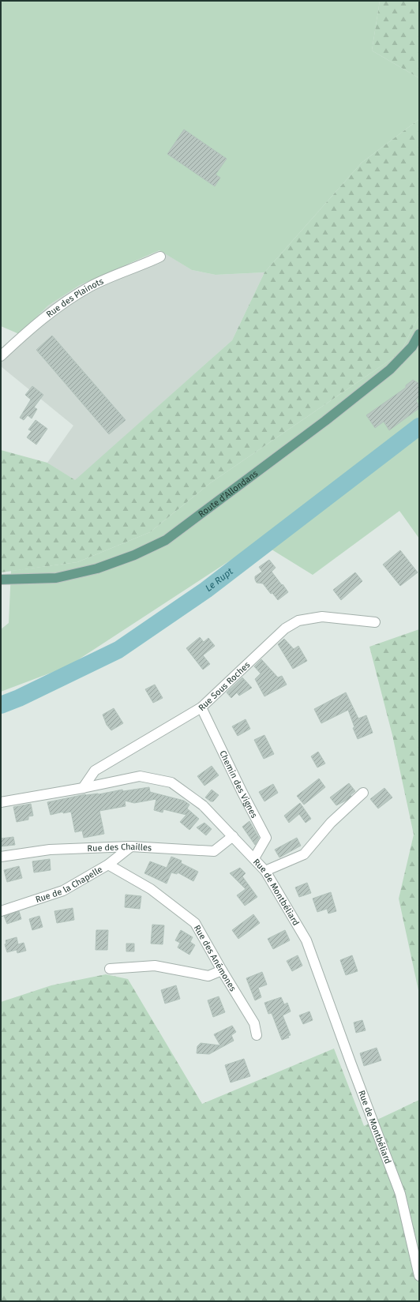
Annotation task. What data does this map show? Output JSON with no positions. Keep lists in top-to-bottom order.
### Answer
{
  "streets": {
    "main road": ["Route d’Allondans"],
    "street": [
      "Rue des Plainots",
      "Rue Sous Roches",
      "Chemin des Vignes",
      "Rue des Chailles",
      "Rue de la Chapelle",
      "Rue de Montbéliard",
      "Rue des Anémones"
    ]
  },
  "crossings": [
    ["Rue Sous Roches", "Chemin des Vignes"],
    ["Rue Sous Roches", "Rue de Montbéliard"],
    ["Chemin des Vignes", "Rue de Montbéliard"],
    ["Rue des Chailles", "Rue de la Chapelle"],
    ["Rue des Chailles", "Rue de Montbéliard"],
    ["Rue de la Chapelle", "Rue des Anémones"]
  ],
  "water": ["Le Rupt"]
}
